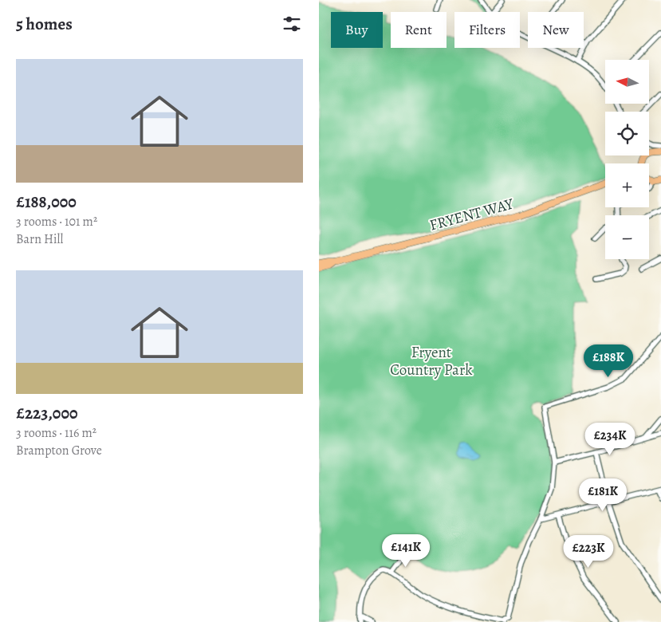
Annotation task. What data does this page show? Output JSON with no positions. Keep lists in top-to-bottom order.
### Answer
{
  "streets": {
    "main road": ["FRYENT WAY"]
  },
  "parks": ["Fryent Country Park"],
  "north": "left",
  "page": {
    "heading": "5 homes",
    "chip": [
      "Buy",
      "Rent",
      "Filters",
      "New"
    ],
    "list": [
      {
        "name": "£188,000",
        "note": "3 rooms · 101 m² · Barn Hill"
      },
      {
        "name": "£223,000",
        "note": "3 rooms · 116 m² · Brampton Grove"
      }
    ],
    "map_buttons": ["+", "−"],
    "price": [
      "£188K",
      "£234K",
      "£181K",
      "£141K",
      "£223K"
    ]
  }
}
